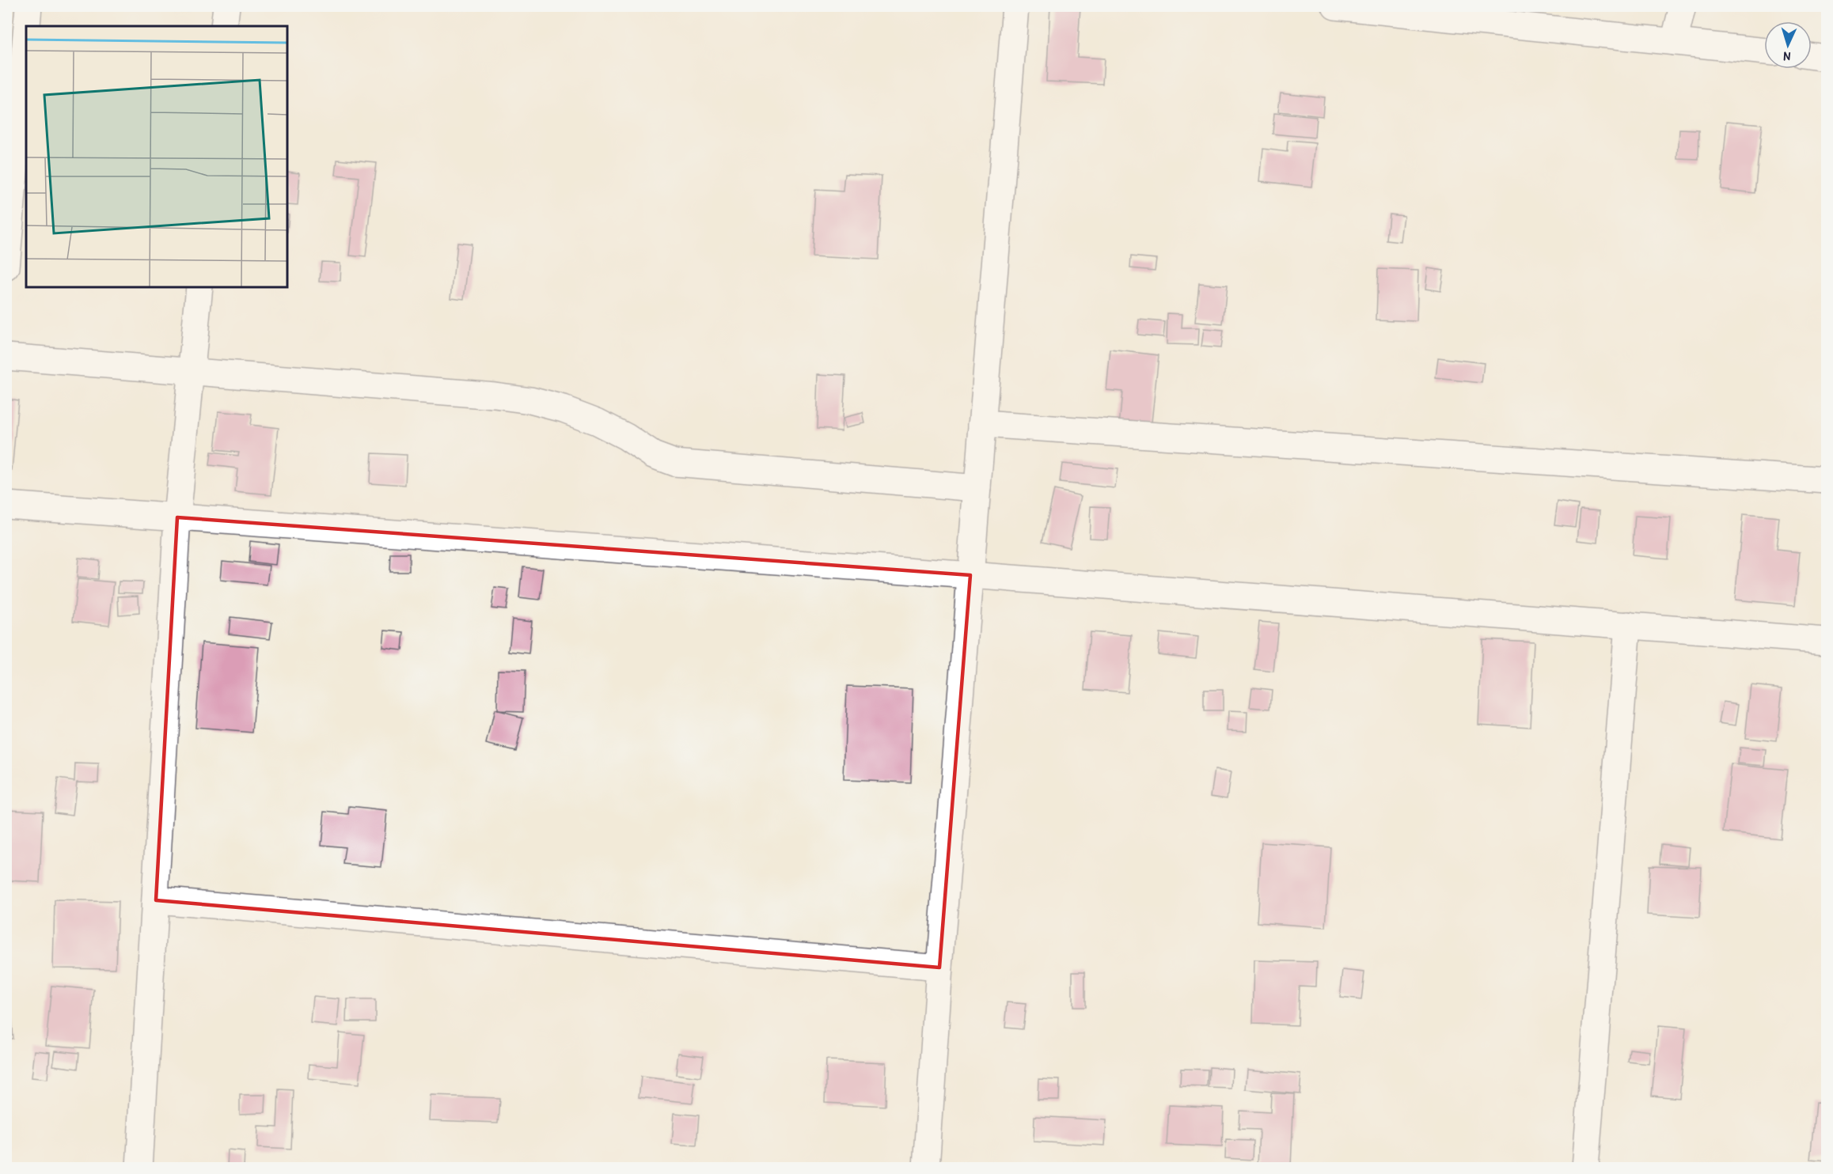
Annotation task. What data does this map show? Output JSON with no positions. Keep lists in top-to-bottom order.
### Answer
{
  "north": "bottom"
}
